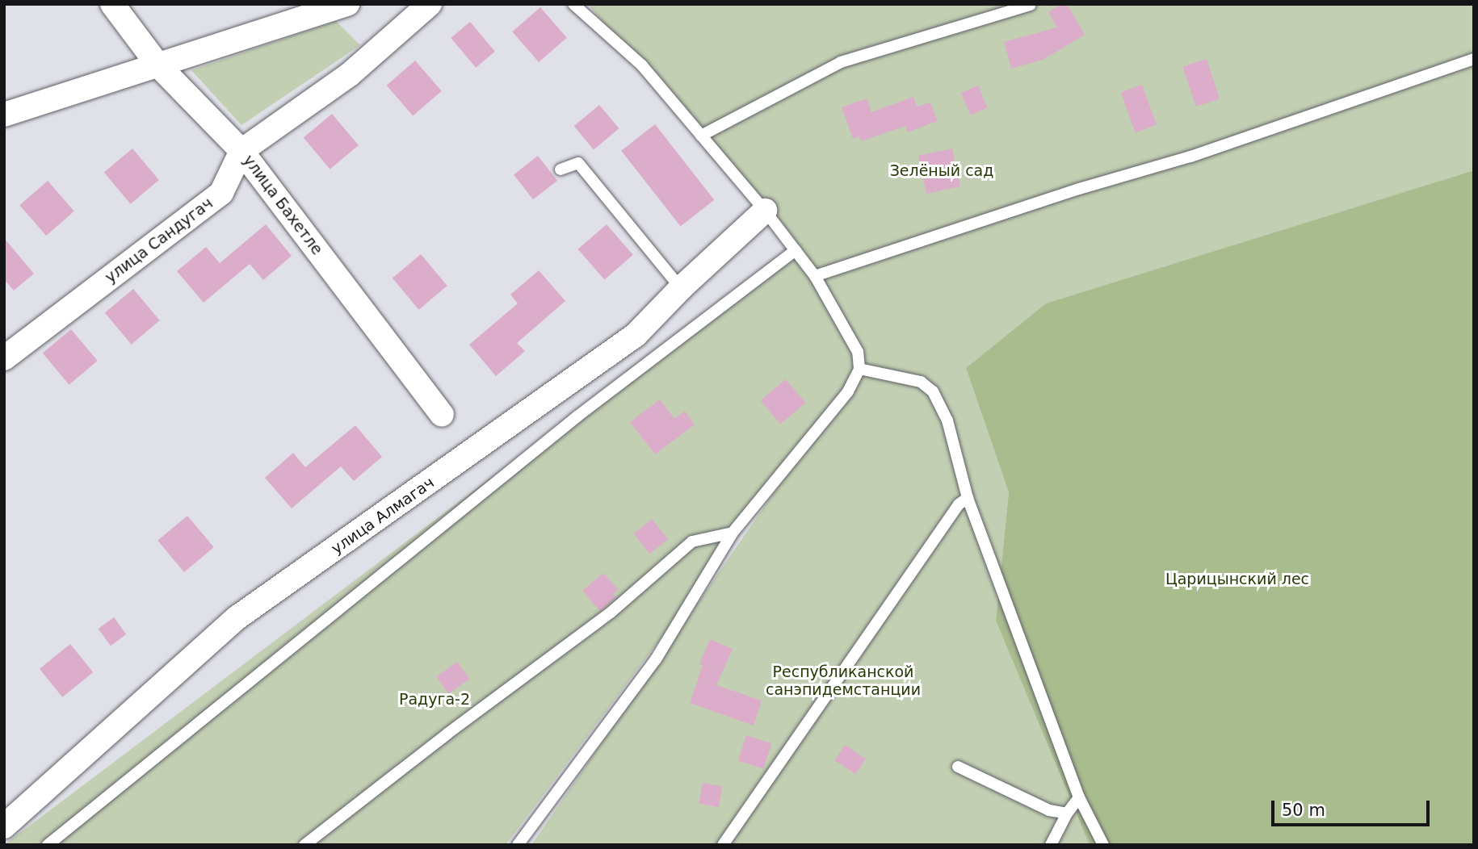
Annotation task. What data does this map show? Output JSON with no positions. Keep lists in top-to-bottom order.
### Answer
{
  "streets": {
    "street": ["улица Бахетле", "улица Сандугач", "улица Алмагач"]
  },
  "crossings": [
    ["улица Бахетле", "улица Сандугач"]
  ],
  "parks": [
    "Зелёный сад",
    "Царицынский лес",
    "Республиканской санэпидемстанции",
    "Радуга-2"
  ],
  "scale_bar": "50 m"
}
